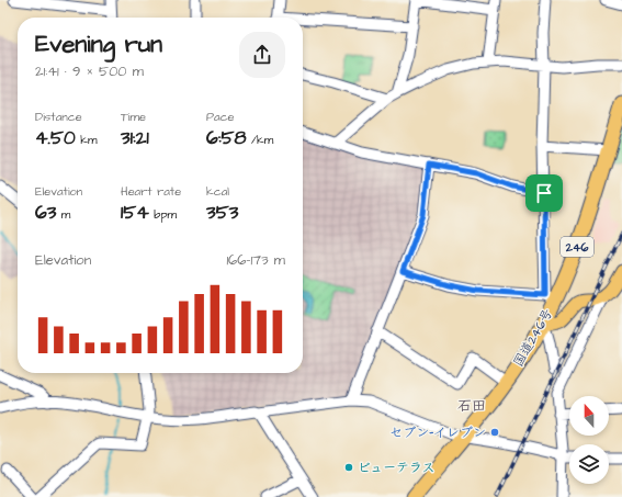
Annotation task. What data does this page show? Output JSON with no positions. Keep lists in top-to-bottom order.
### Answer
{
  "streets": {
    "highway": ["246", "国道246号"]
  },
  "districts": ["石田"],
  "places": ["セブン-イレブン", "ビューテラス"],
  "north": "top",
  "page": {
    "heading": ["Evening run", "21:41 · 9 × 500 m"],
    "stats": [
      ["Distance", "4.50 km"],
      ["Time", "31:21"],
      ["Pace", "6:58 /km"],
      ["Elevation", "63 m"],
      ["Heart rate", "154 bpm"],
      ["kcal", "353"]
    ],
    "chart": ["Elevation", "166–173 m"]
  }
}
